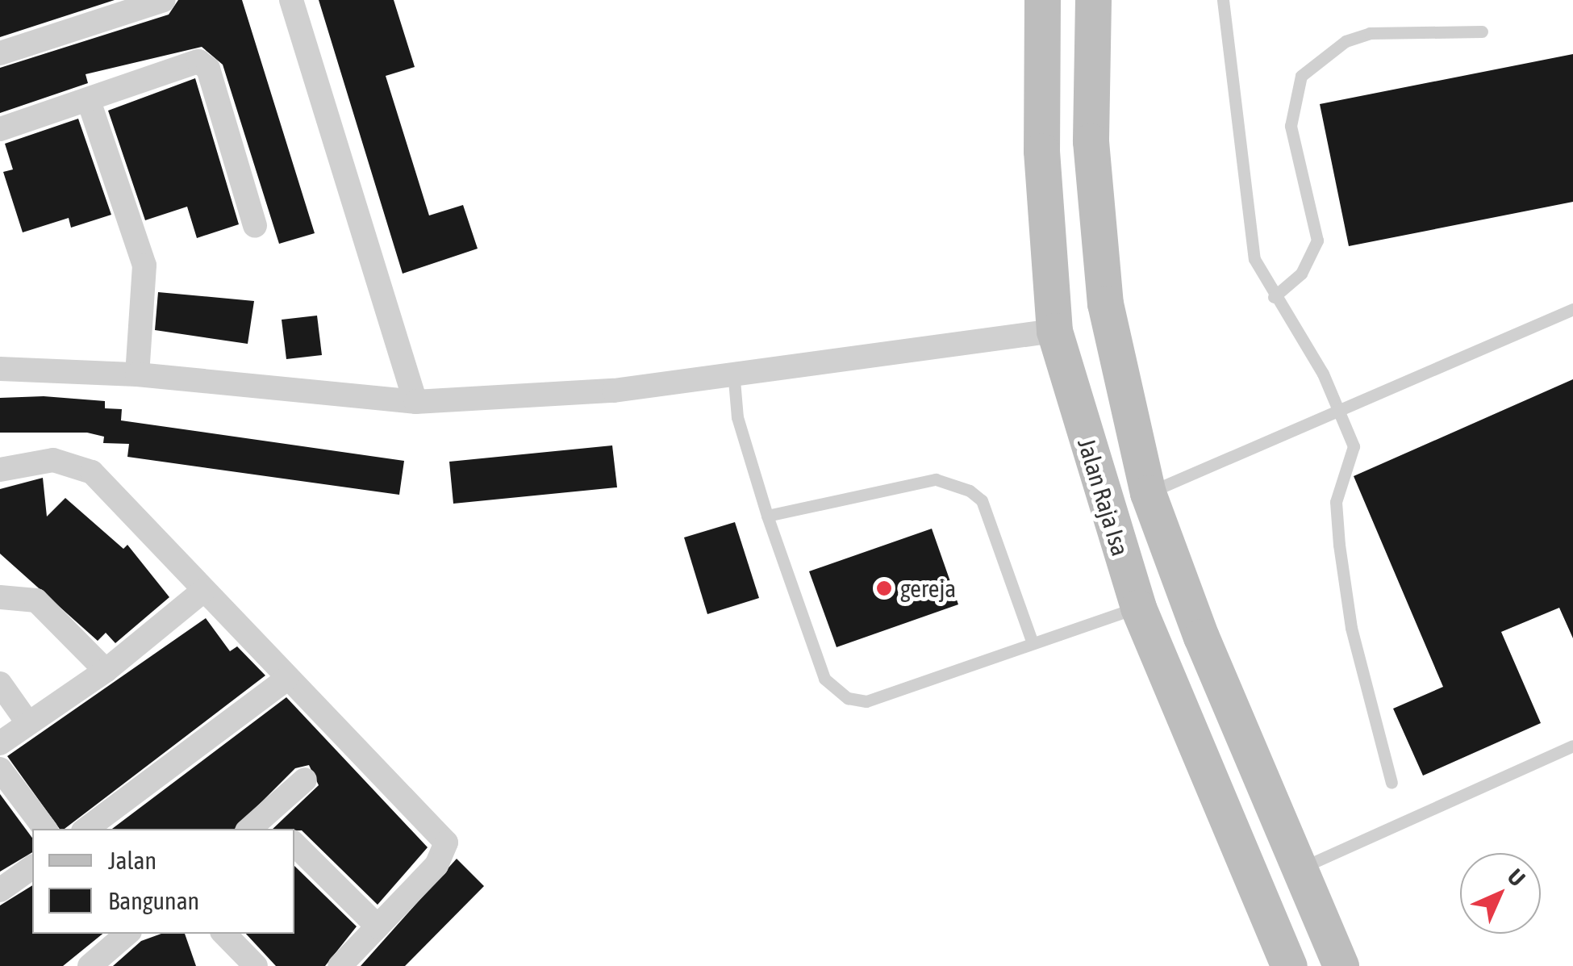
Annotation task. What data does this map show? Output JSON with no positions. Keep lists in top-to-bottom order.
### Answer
{
  "streets": {
    "main road": ["Jalan Raja Isa"]
  },
  "places": ["gereja"],
  "legend": ["Jalan", "Bangunan"],
  "north": "top right"
}
